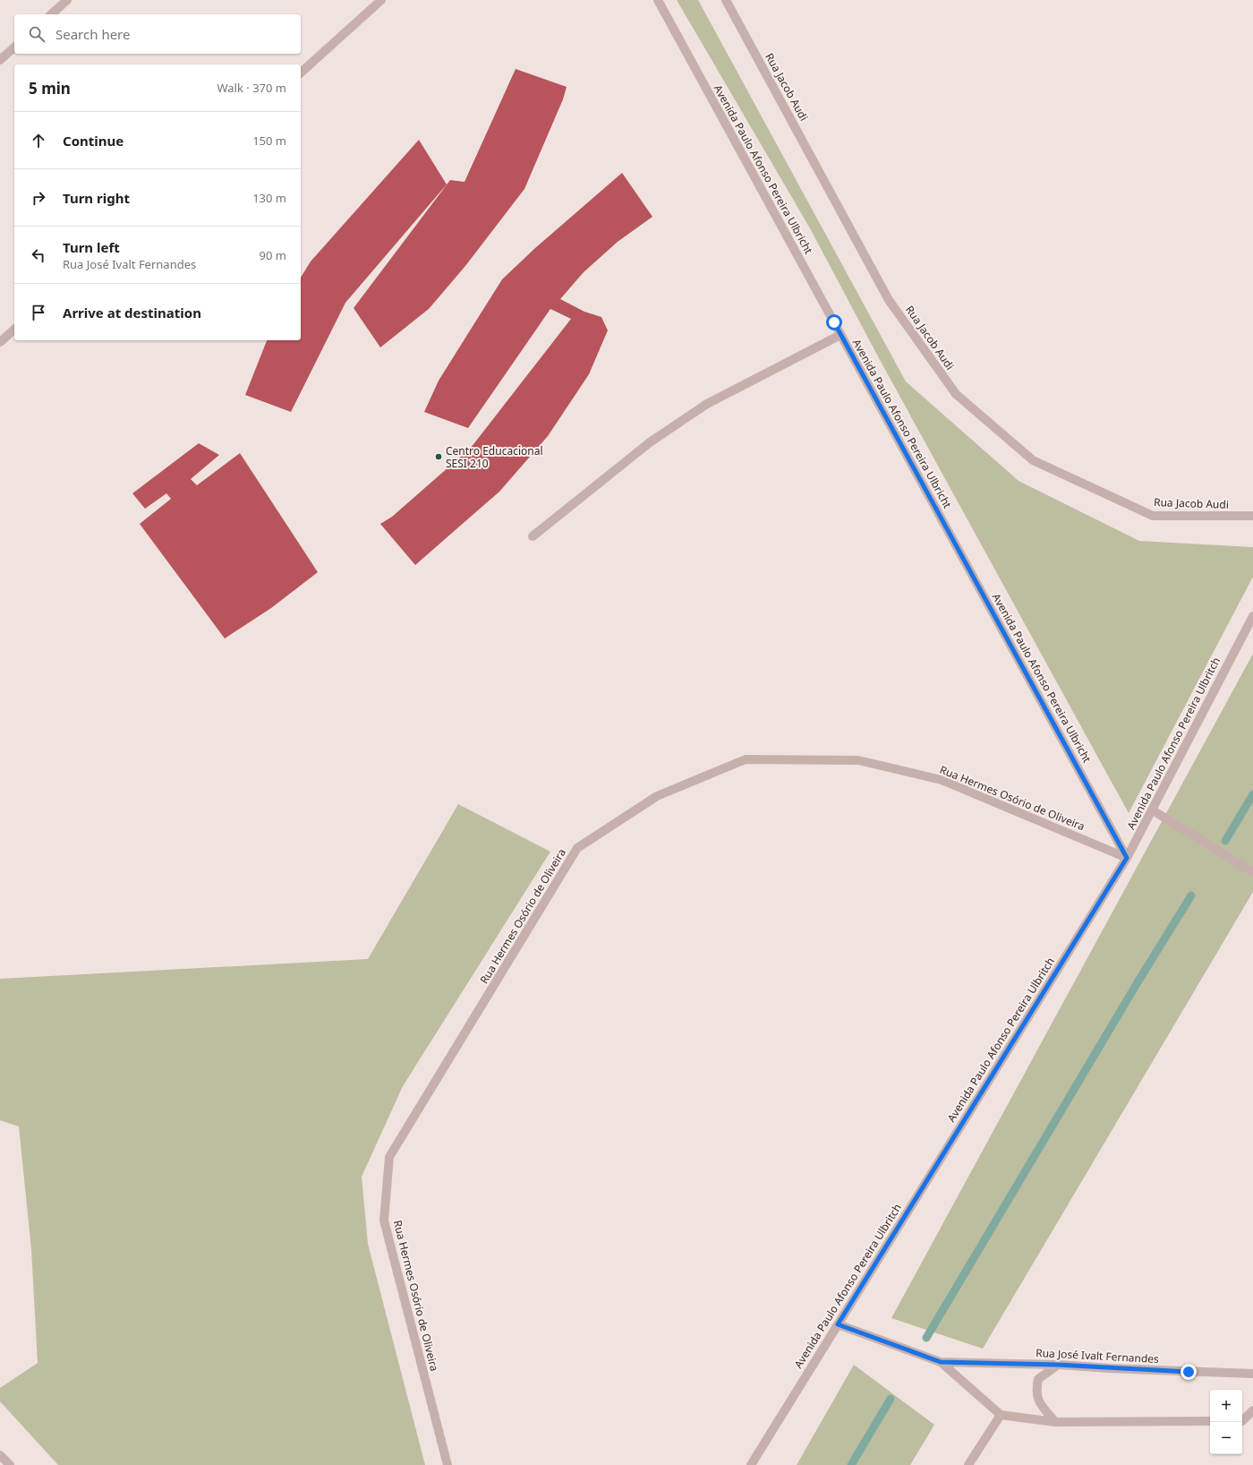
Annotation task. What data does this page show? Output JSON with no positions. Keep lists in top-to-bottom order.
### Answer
{
  "streets": {
    "street": [
      "Rua Jacob Audi",
      "Avenida Paulo Afonso Pereira Ulbricht",
      "Avenida Paulo Afonso Pereira Ulbritch",
      "Rua Hermes Osório de Oliveira",
      "Rua José Ivalt Fernandes"
    ]
  },
  "crossings": [
    ["Avenida Paulo Afonso Pereira Ulbricht", "Avenida Paulo Afonso Pereira Ulbritch"],
    ["Avenida Paulo Afonso Pereira Ulbricht", "Rua Hermes Osório de Oliveira"],
    ["Avenida Paulo Afonso Pereira Ulbritch", "Rua Hermes Osório de Oliveira"],
    ["Avenida Paulo Afonso Pereira Ulbritch", "Rua José Ivalt Fernandes"]
  ],
  "places": ["Centro Educacional SESI 210"],
  "page": {
    "search": "Search here",
    "heading": ["5 min", "Walk · 370 m"],
    "list": [
      ["Continue", "150 m"],
      ["Turn right", "130 m"],
      ["Turn left", "Rua José Ivalt Fernandes", "90 m"],
      "Arrive at destination"
    ],
    "map_buttons": ["+", "−"]
  }
}
